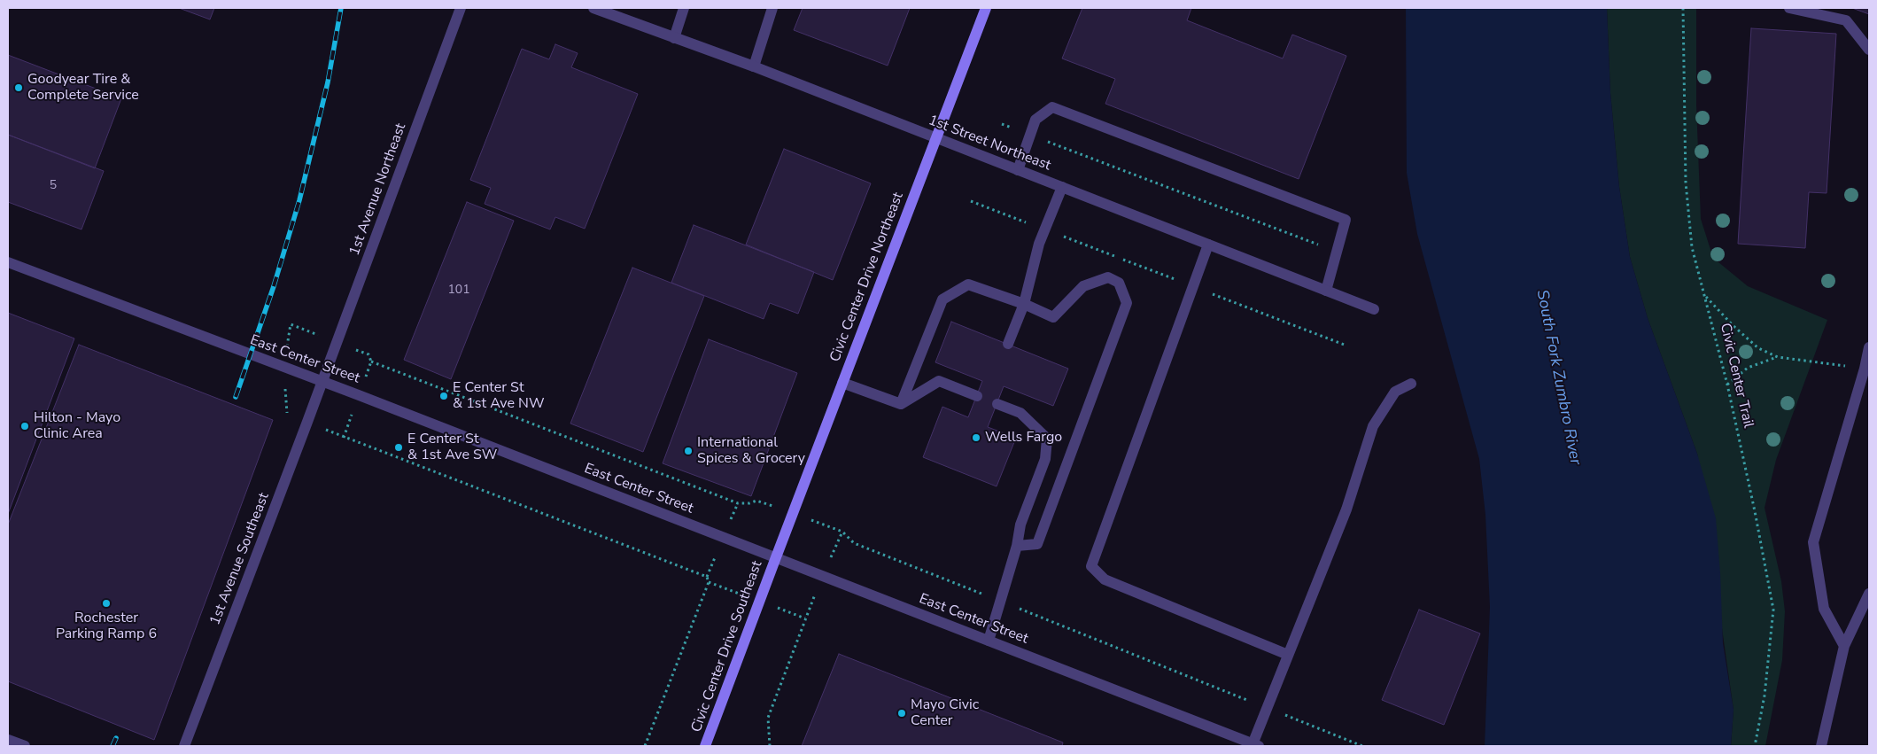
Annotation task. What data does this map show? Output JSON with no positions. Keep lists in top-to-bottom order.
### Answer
{
  "streets": {
    "main road": ["Civic Center Drive Northeast", "Civic Center Drive Southeast"],
    "street": [
      "1st Street Northeast",
      "1st Avenue Northeast",
      "East Center Street",
      "1st Avenue Southeast"
    ],
    "path": ["Civic Center Trail"]
  },
  "crossings": [
    ["1st Street Northeast", "Civic Center Drive Northeast"],
    ["1st Avenue Northeast", "East Center Street"],
    ["1st Avenue Northeast", "1st Avenue Southeast"],
    ["Civic Center Drive Northeast", "East Center Street"],
    ["Civic Center Drive Northeast", "Civic Center Drive Southeast"],
    ["East Center Street", "1st Avenue Southeast"],
    ["East Center Street", "Civic Center Drive Southeast"]
  ],
  "water": ["South Fork Zumbro River"],
  "places": [
    "Goodyear Tire & Complete Service",
    "E Center St & 1st Ave NW",
    "Hilton - Mayo Clinic Area",
    "Wells Fargo",
    "E Center St & 1st Ave SW",
    "International Spices & Grocery",
    "Rochester Parking Ramp 6",
    "Mayo Civic Center"
  ],
  "house_numbers": ["5", "101"]
}
